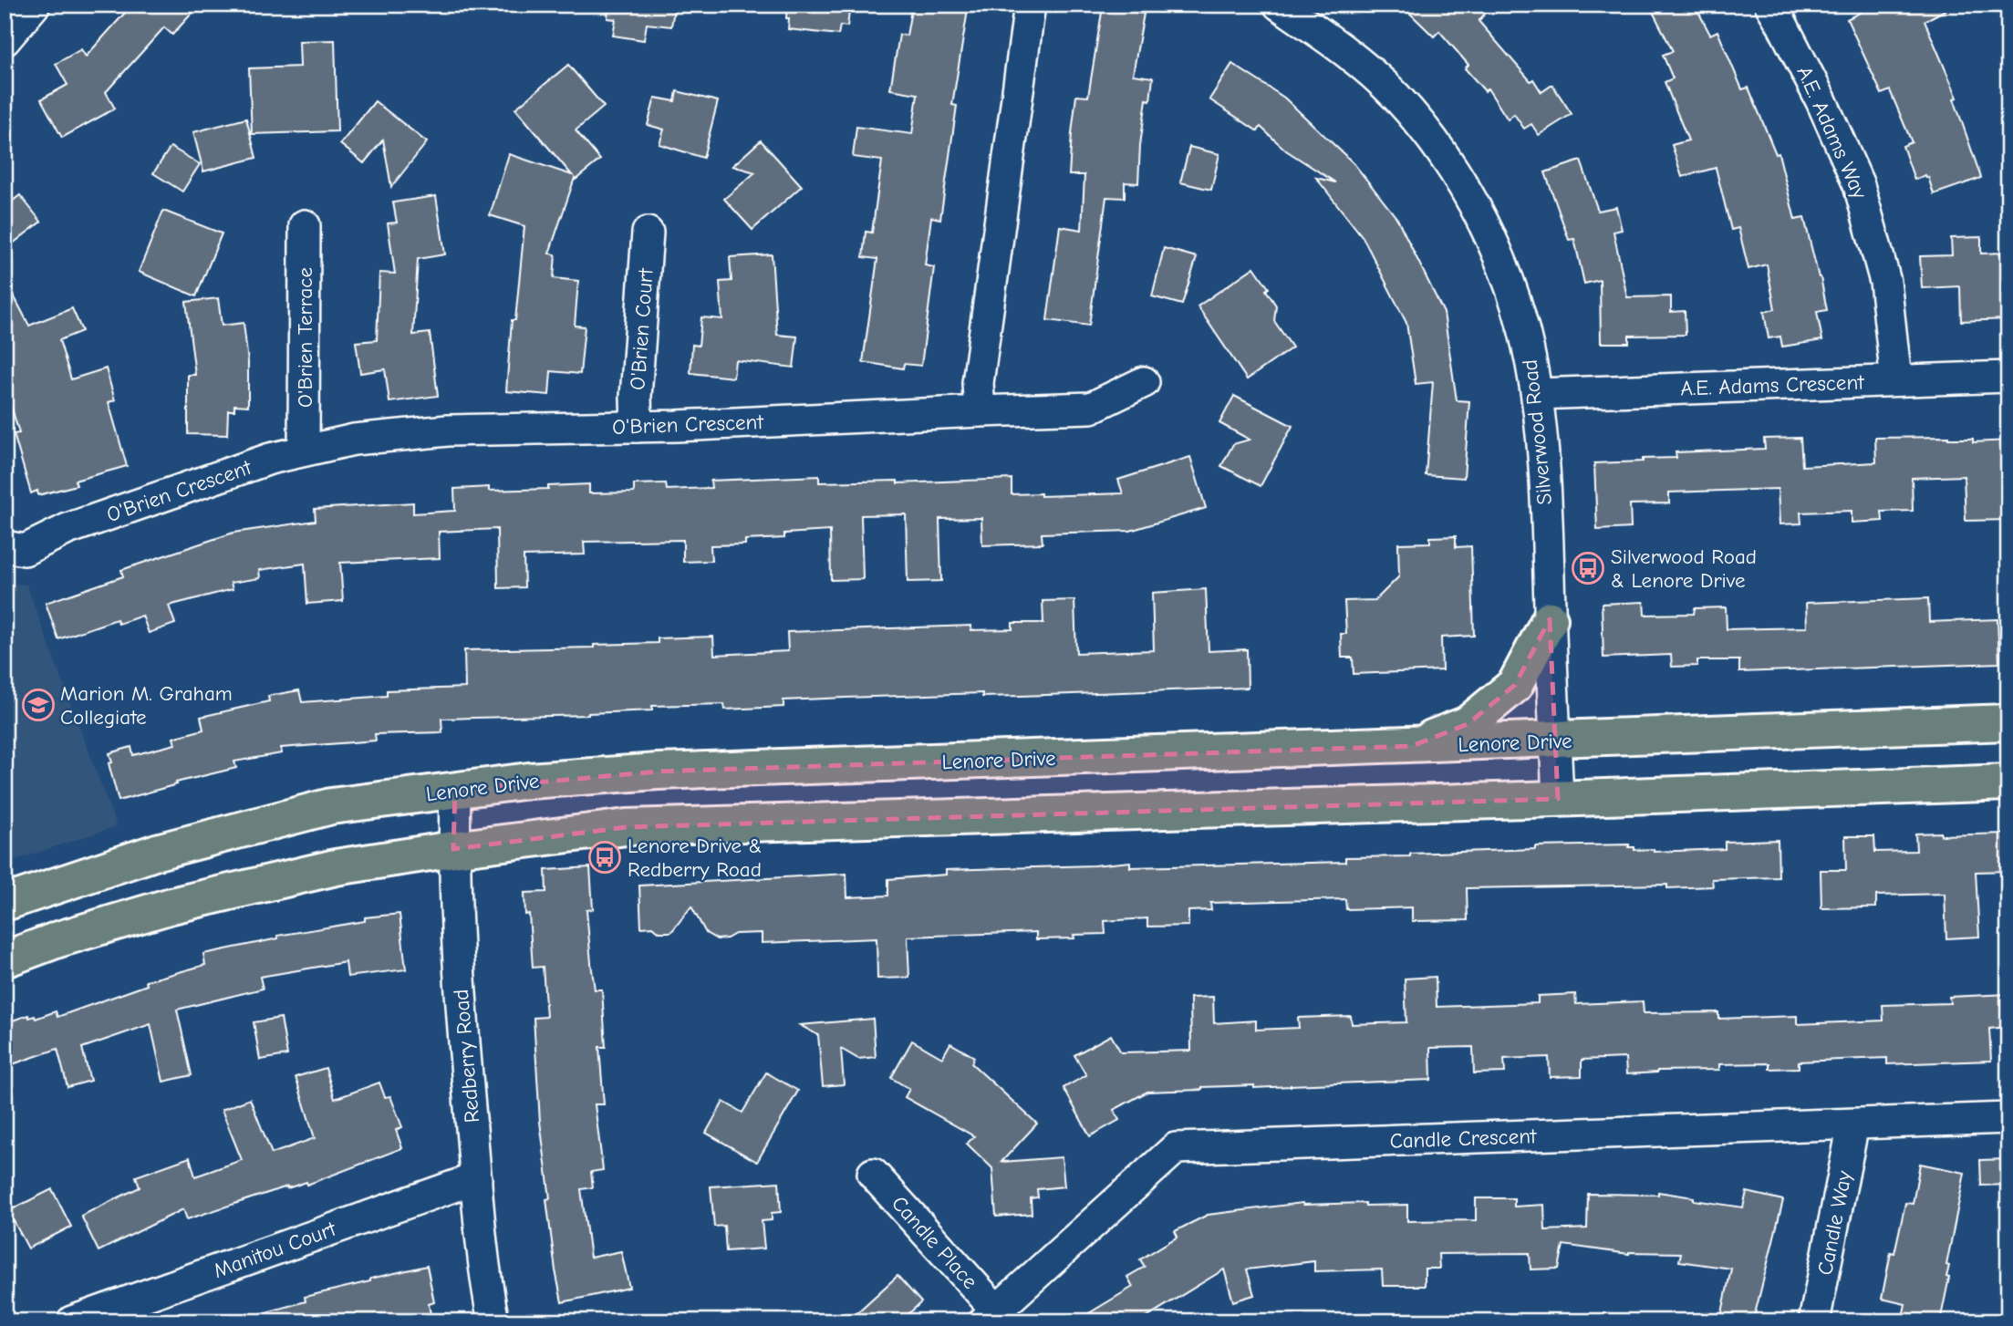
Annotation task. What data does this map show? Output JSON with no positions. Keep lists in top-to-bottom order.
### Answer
{
  "streets": {
    "main road": ["Lenore Drive"],
    "street": [
      "A.E. Adams Way",
      "O'Brien Court",
      "O'Brien Terrace",
      "A.E. Adams Crescent",
      "O'Brien Crescent",
      "Silverwood Road",
      "Redberry Road",
      "Candle Crescent",
      "Candle Way",
      "Candle Place",
      "Manitou Court"
    ]
  },
  "crossings": [
    ["A.E. Adams Way", "A.E. Adams Crescent"],
    ["O'Brien Court", "O'Brien Crescent"],
    ["O'Brien Terrace", "O'Brien Crescent"],
    ["A.E. Adams Crescent", "Silverwood Road"],
    ["Silverwood Road", "Lenore Drive"],
    ["Lenore Drive", "Redberry Road"],
    ["Redberry Road", "Manitou Court"],
    ["Candle Crescent", "Candle Way"],
    ["Candle Crescent", "Candle Place"]
  ],
  "places": {
    "bus stop": ["Silverwood Road & Lenore Drive", "Lenore Drive & Redberry Road"],
    "school or university": ["Marion M. Graham Collegiate"]
  }
}
